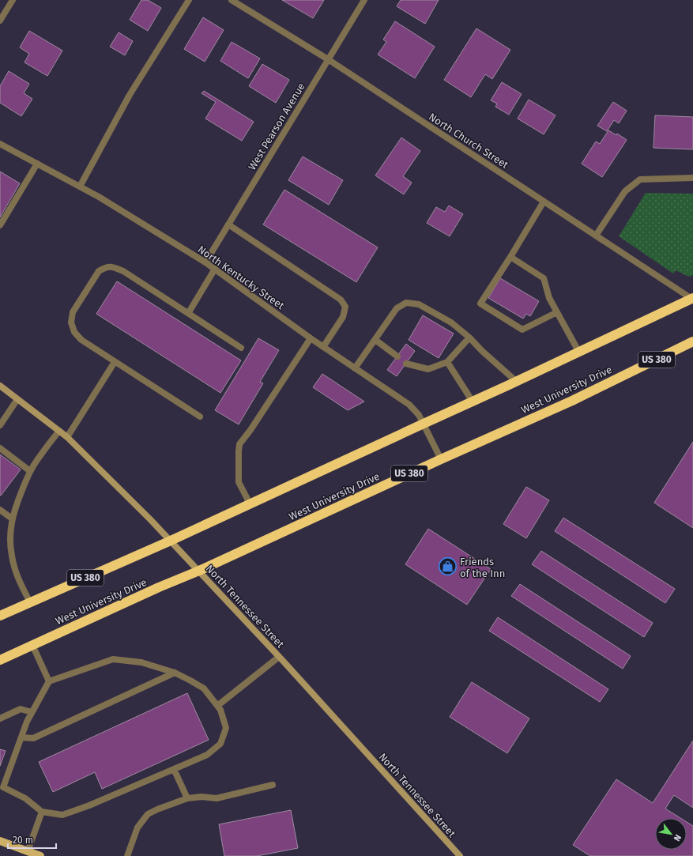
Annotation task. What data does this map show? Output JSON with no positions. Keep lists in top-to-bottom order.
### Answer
{
  "streets": {
    "highway": ["US 380", "West University Drive"],
    "street": [
      "West Pearson Avenue",
      "North Church Street",
      "North Kentucky Street",
      "North Tennessee Street"
    ]
  },
  "crossings": [
    ["West Pearson Avenue", "North Church Street"],
    ["West Pearson Avenue", "North Kentucky Street"],
    ["North Church Street", "US 380"],
    ["North Kentucky Street", "US 380"],
    ["North Kentucky Street", "West University Drive"],
    ["US 380", "North Tennessee Street"],
    ["West University Drive", "North Tennessee Street"]
  ],
  "places": {
    "shop": ["Friends of the Inn"]
  },
  "scale_bar": "20 m",
  "north": "bottom right"
}
